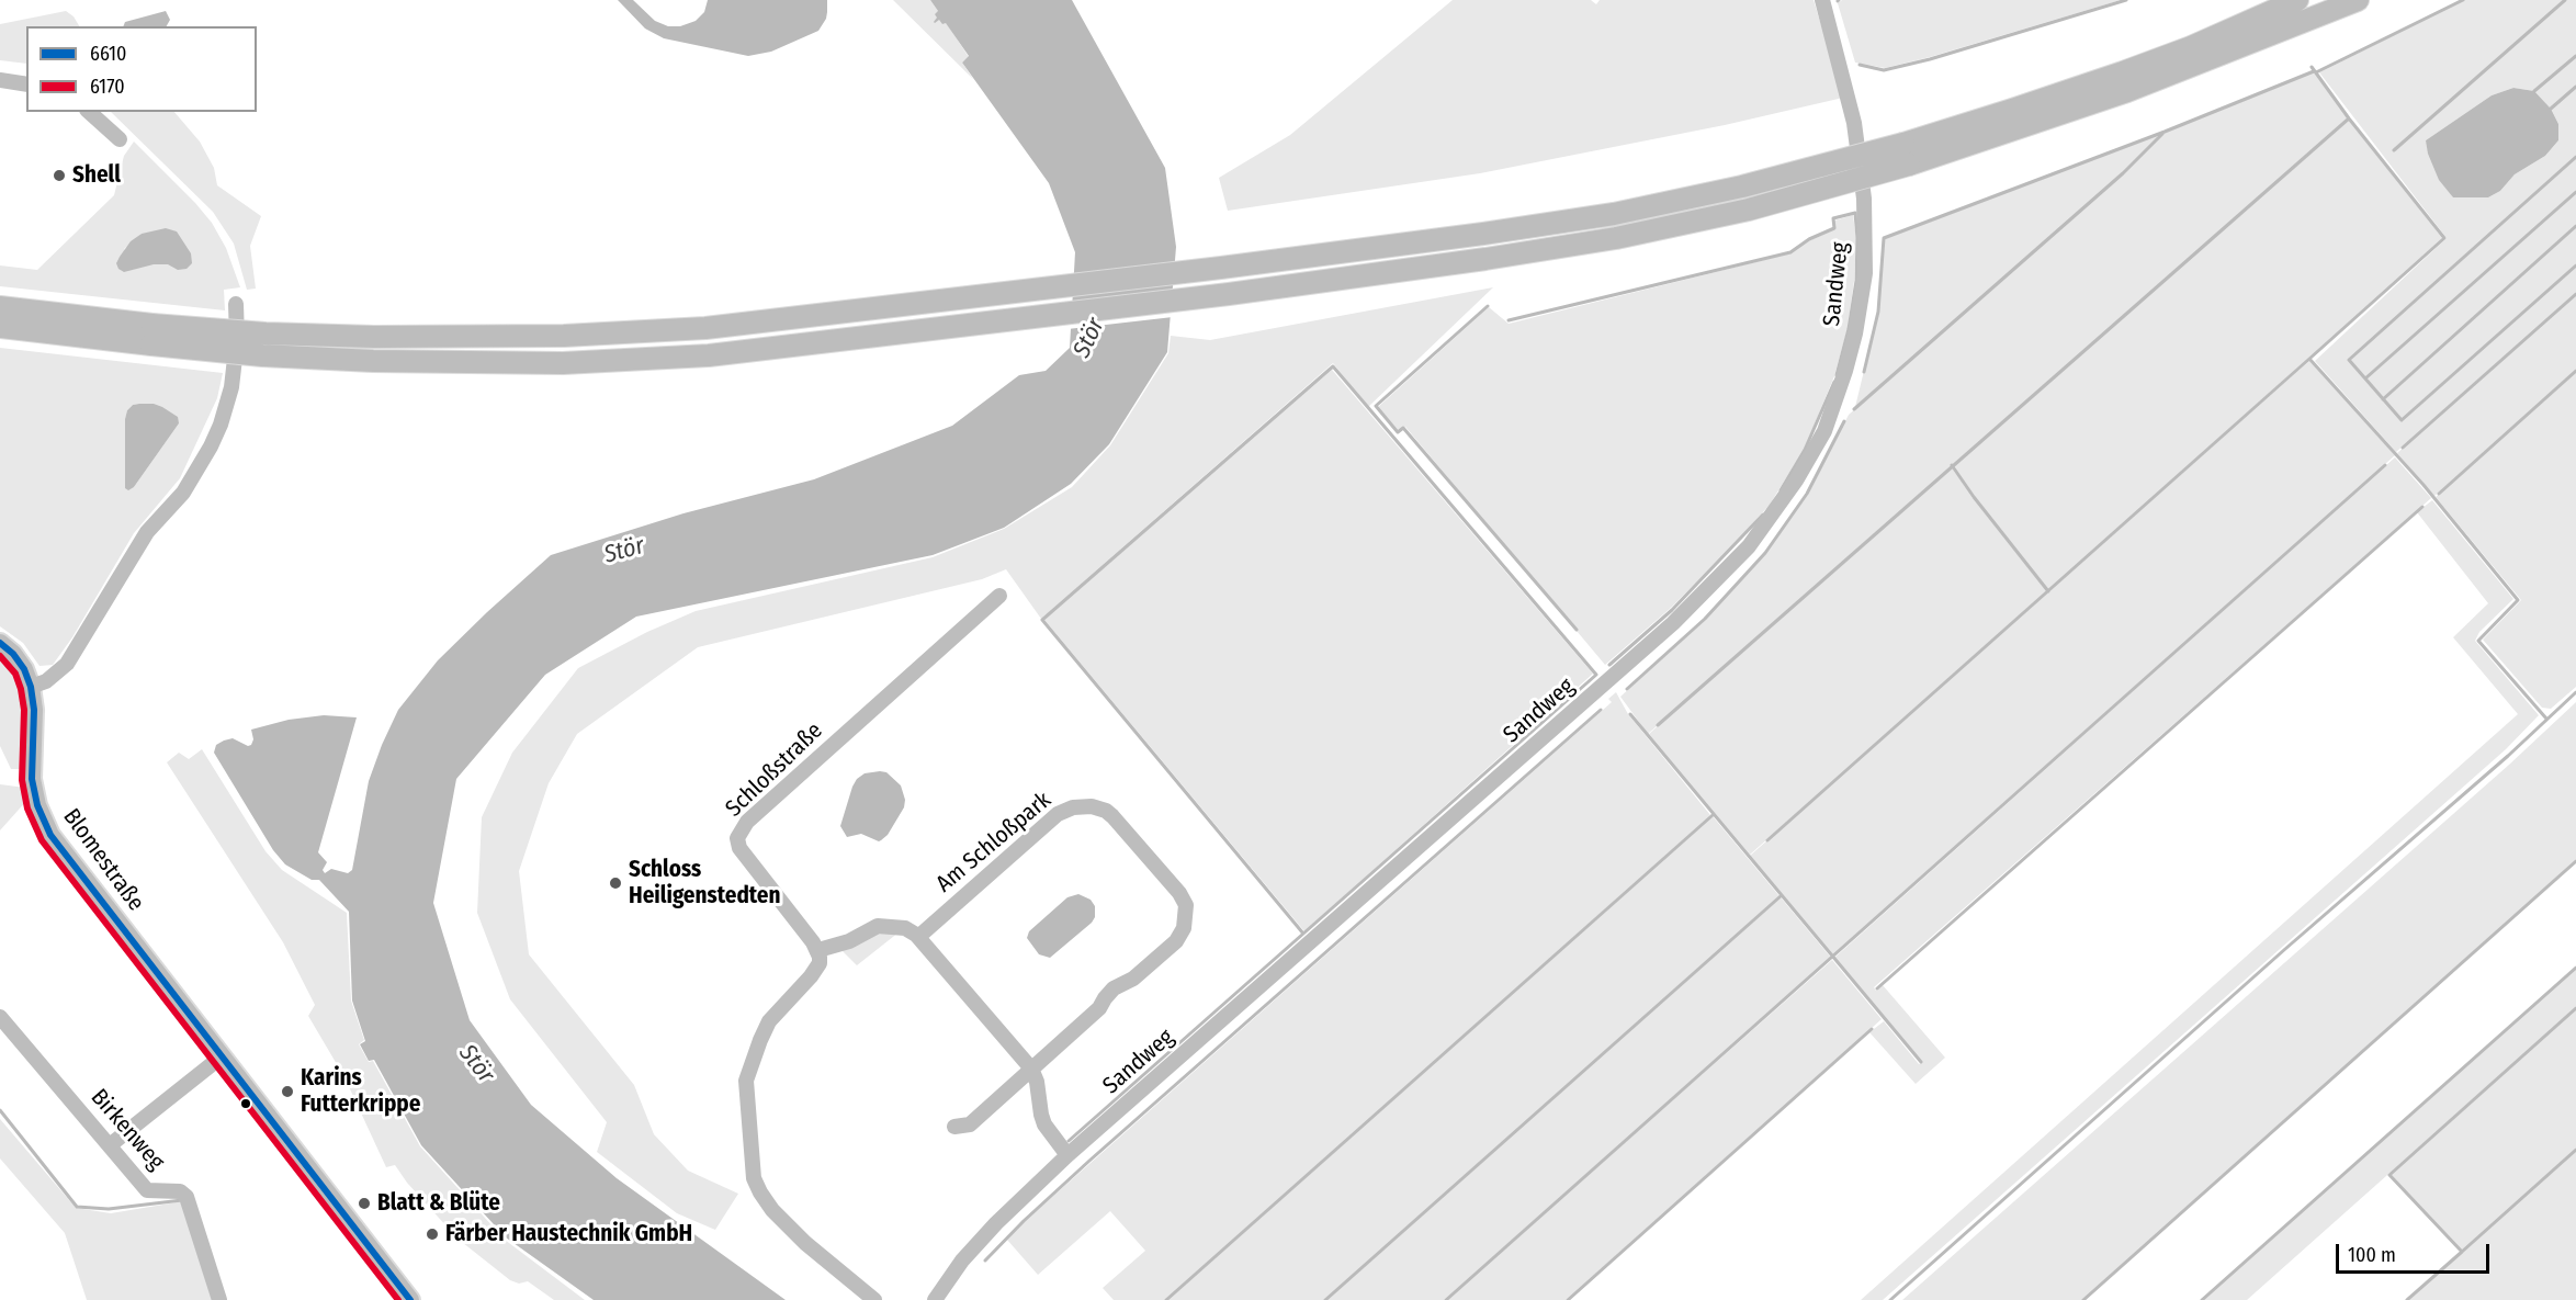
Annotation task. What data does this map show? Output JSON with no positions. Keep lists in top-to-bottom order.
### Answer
{
  "streets": {
    "main road": ["Blomestraße"],
    "street": [
      "Sandweg",
      "Schloßstraße",
      "Am Schloßpark",
      "Birkenweg"
    ]
  },
  "water": ["Stör"],
  "places": [
    "Shell",
    "Schloss Heiligenstedten",
    "Karins Futterkrippe",
    "Blatt & Blüte",
    "Färber Haustechnik GmbH"
  ],
  "lines": ["transit line 6610", "transit line 6170"],
  "legend": ["6610", "6170"],
  "scale_bar": "100 m"
}
